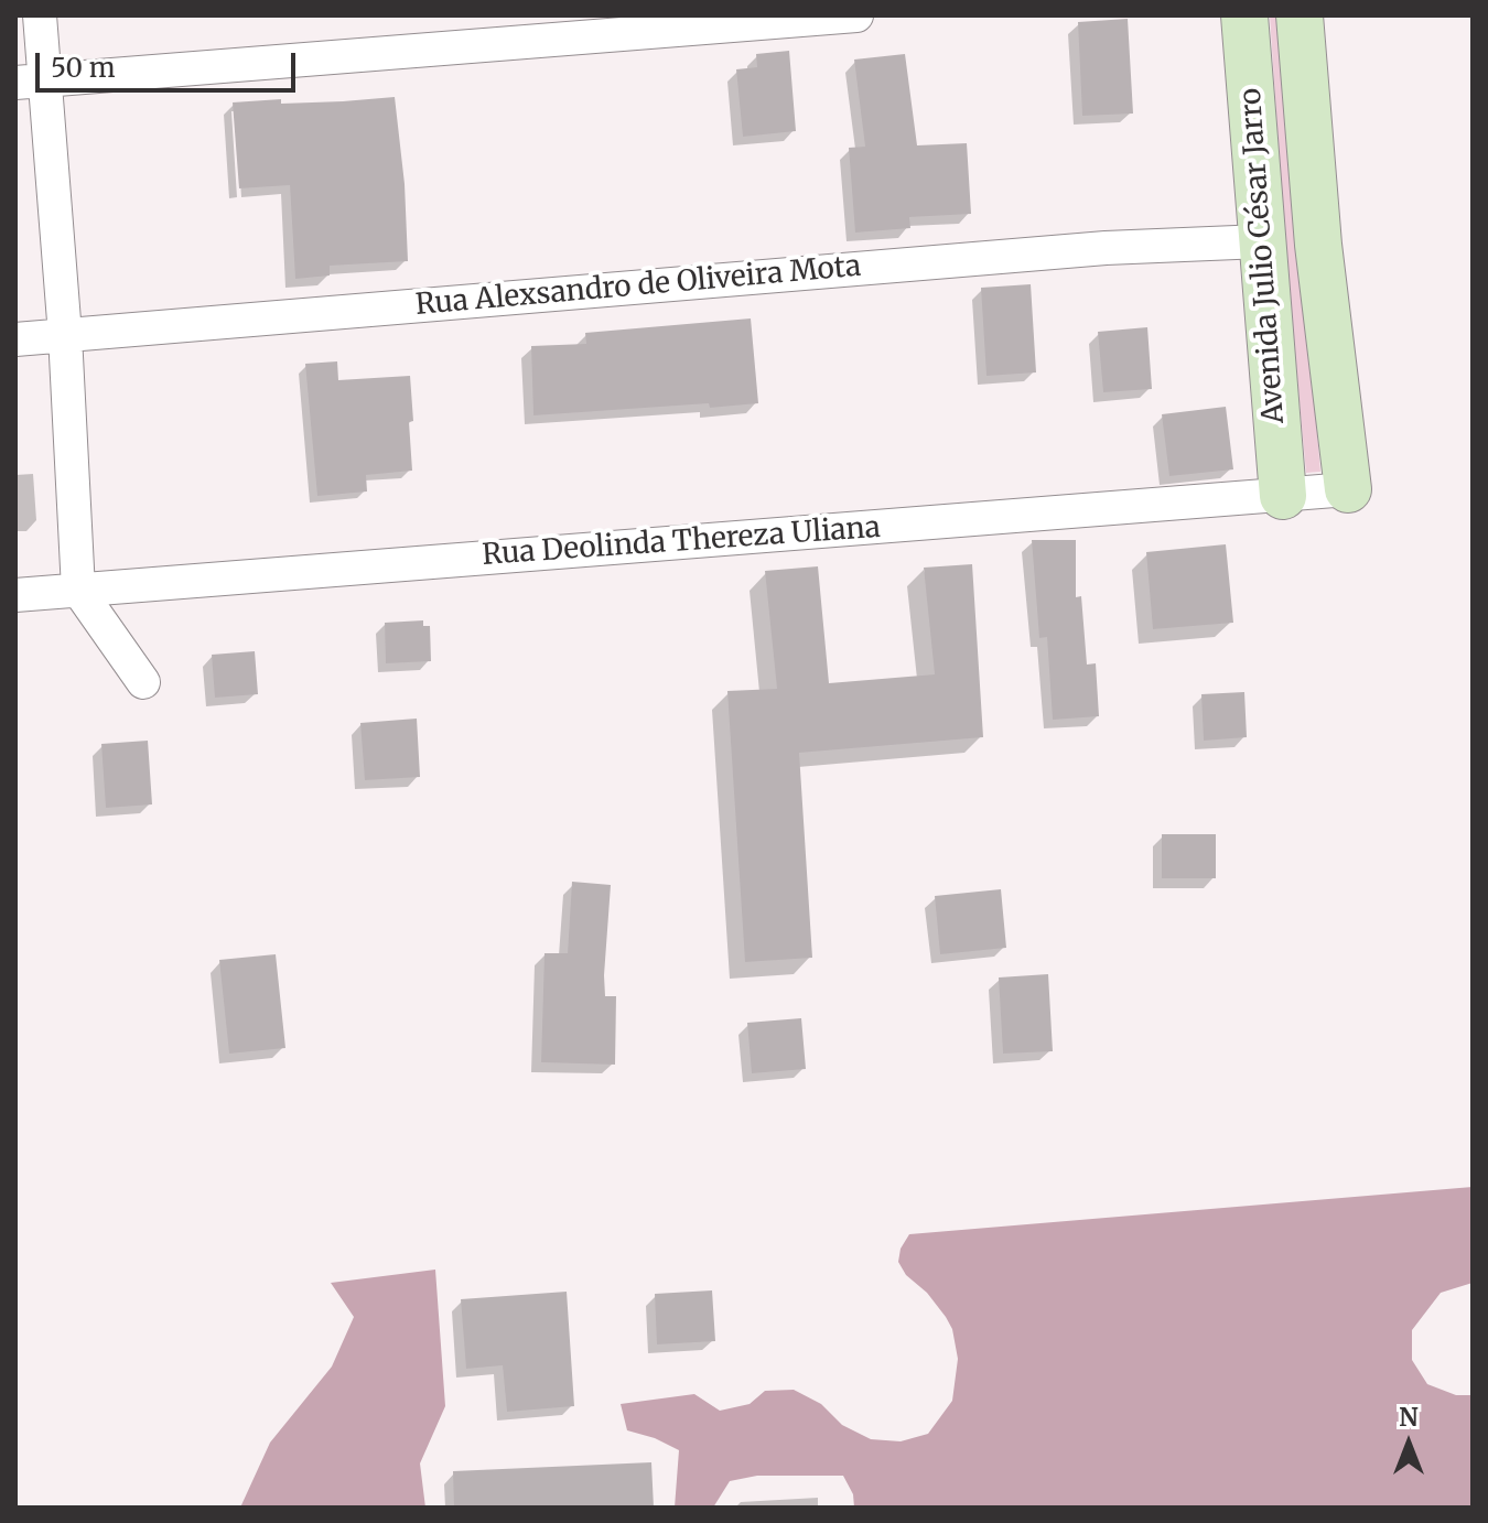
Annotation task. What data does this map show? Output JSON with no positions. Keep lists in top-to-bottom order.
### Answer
{
  "streets": {
    "street": ["Avenida Julio César Jarro", "Rua Alexsandro de Oliveira Mota", "Rua Deolinda Thereza Uliana"]
  },
  "crossings": [
    ["Avenida Julio César Jarro", "Rua Alexsandro de Oliveira Mota"],
    ["Avenida Julio César Jarro", "Rua Deolinda Thereza Uliana"]
  ],
  "scale_bar": "50 m",
  "north": "top"
}
